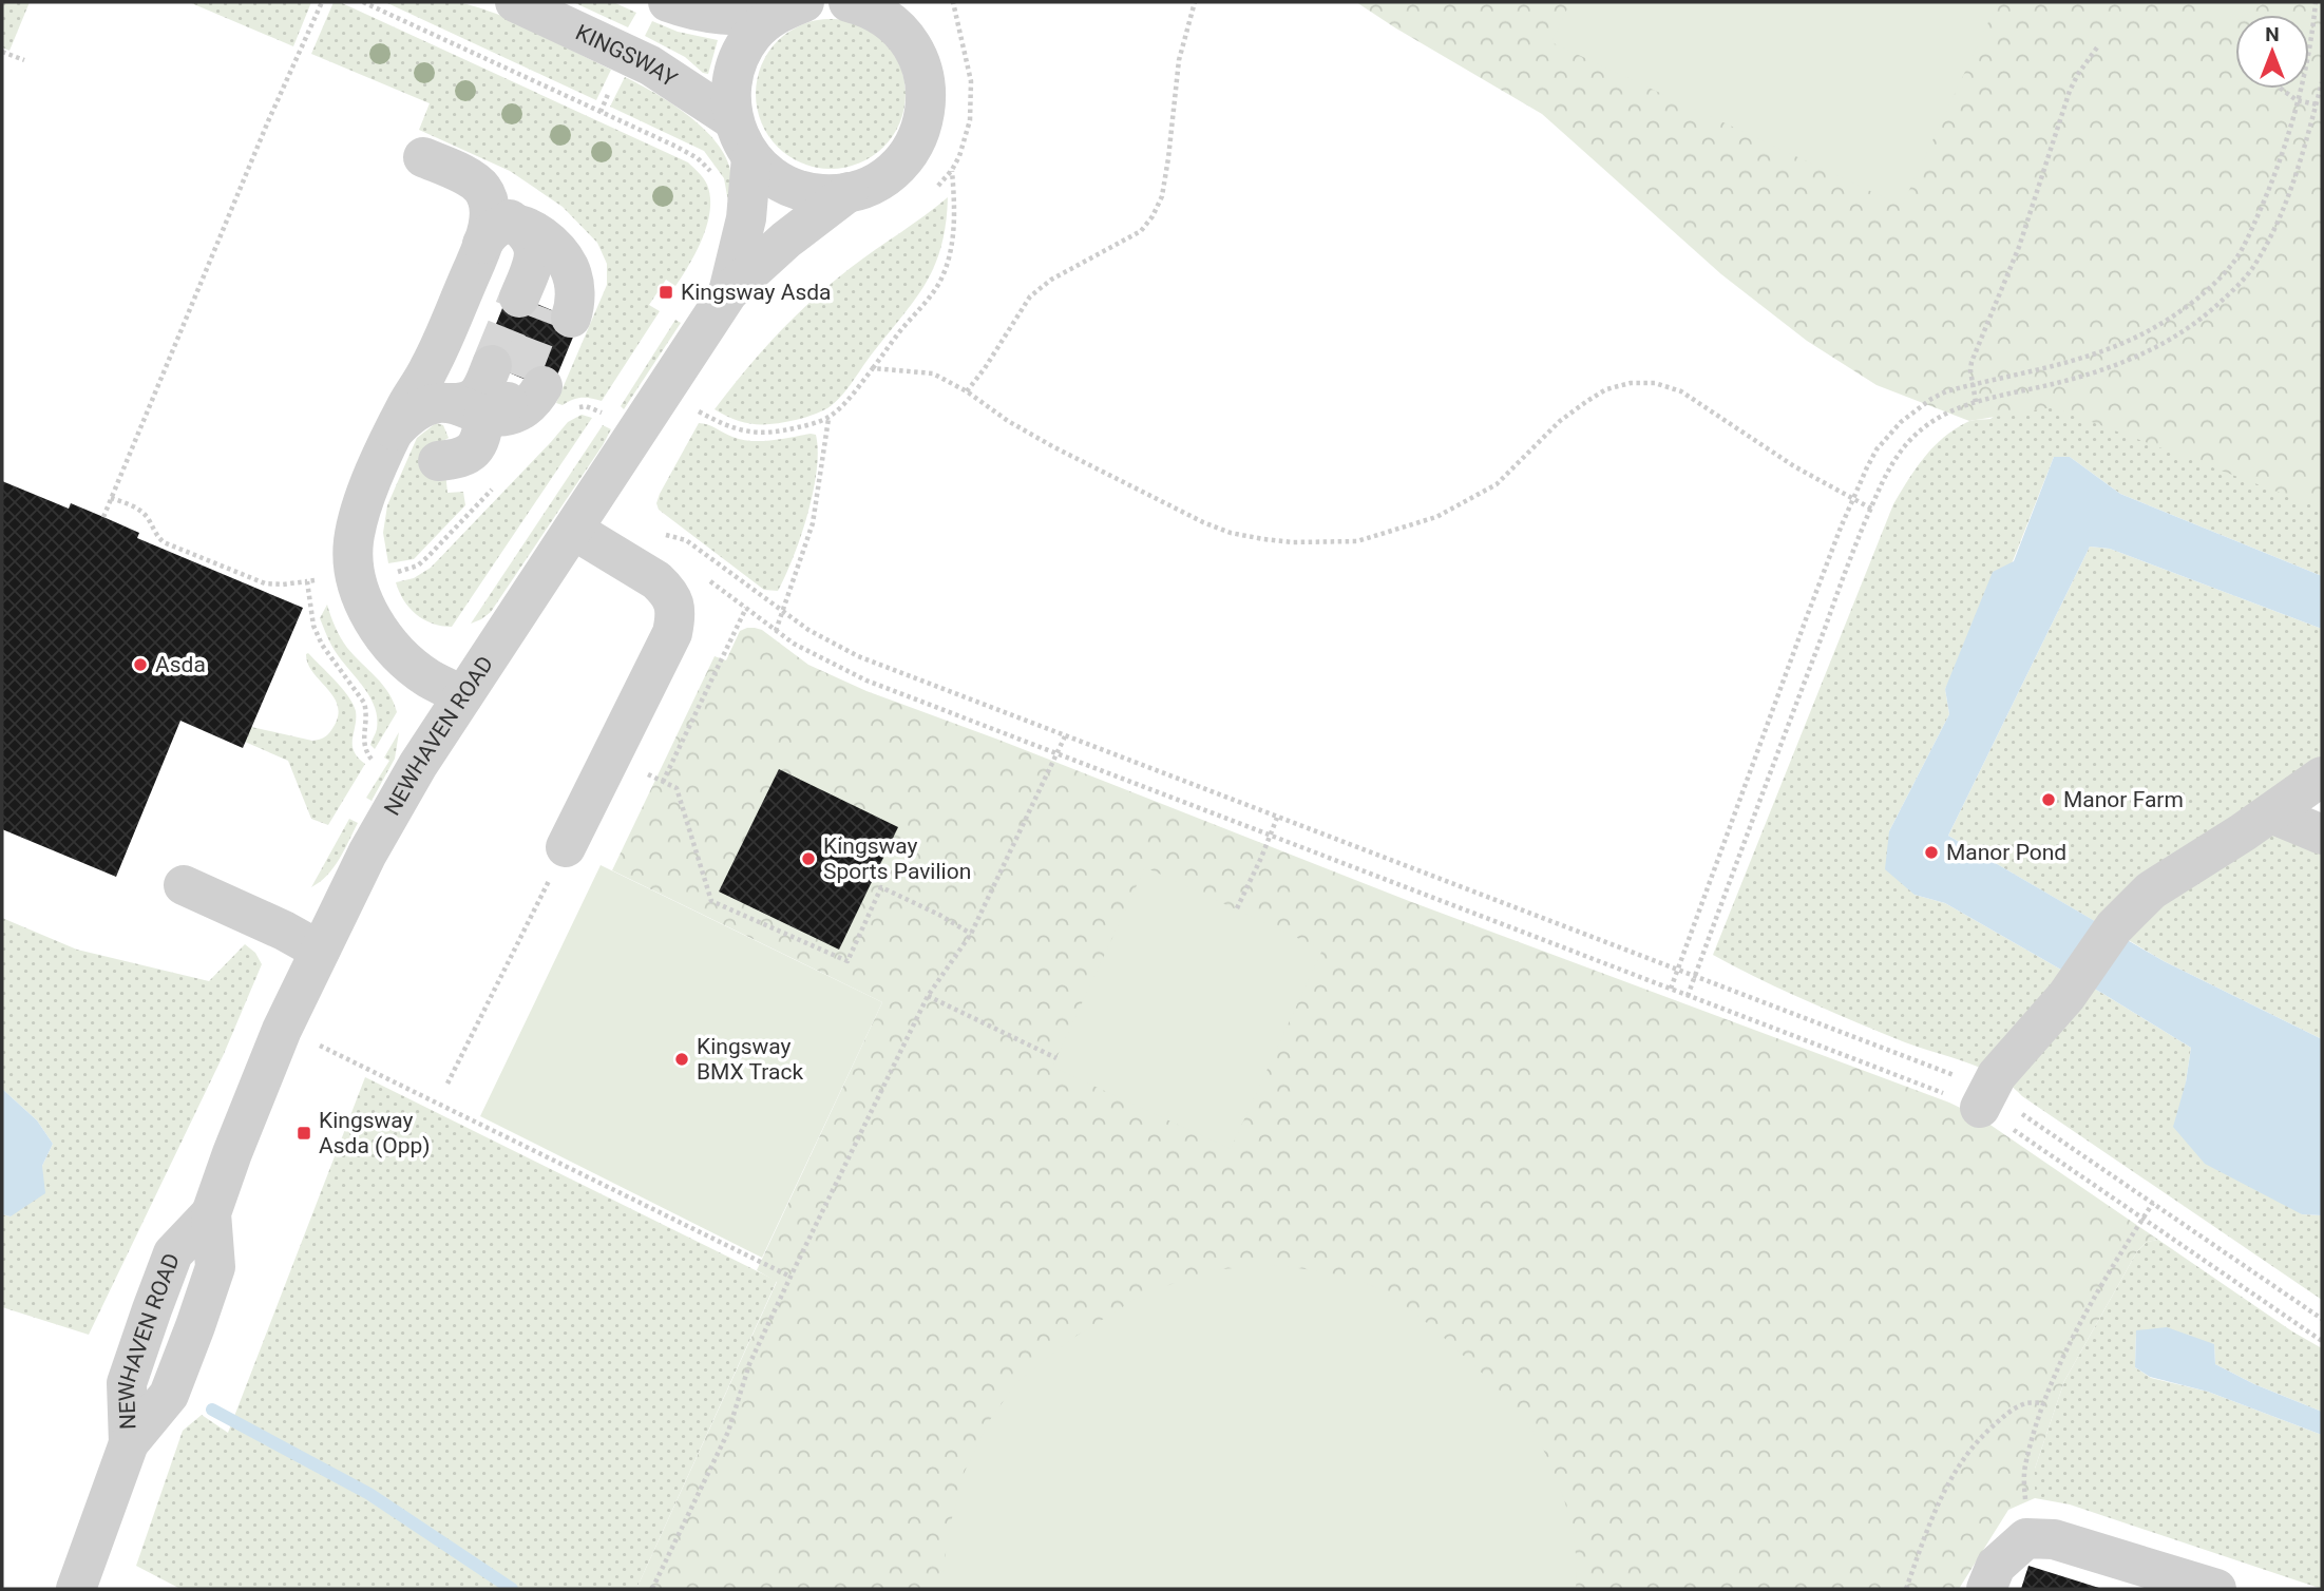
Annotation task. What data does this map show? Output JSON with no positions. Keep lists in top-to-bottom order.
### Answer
{
  "streets": {
    "street": ["KINGSWAY", "NEWHAVEN ROAD"]
  },
  "places": {
    "transit": ["Kingsway Asda", "Kingsway Asda (Opp)"],
    "other": [
      "Asda",
      "Manor Farm",
      "Manor Pond",
      "Kingsway Sports Pavilion",
      "Kingsway BMX Track"
    ]
  },
  "north": "top"
}
